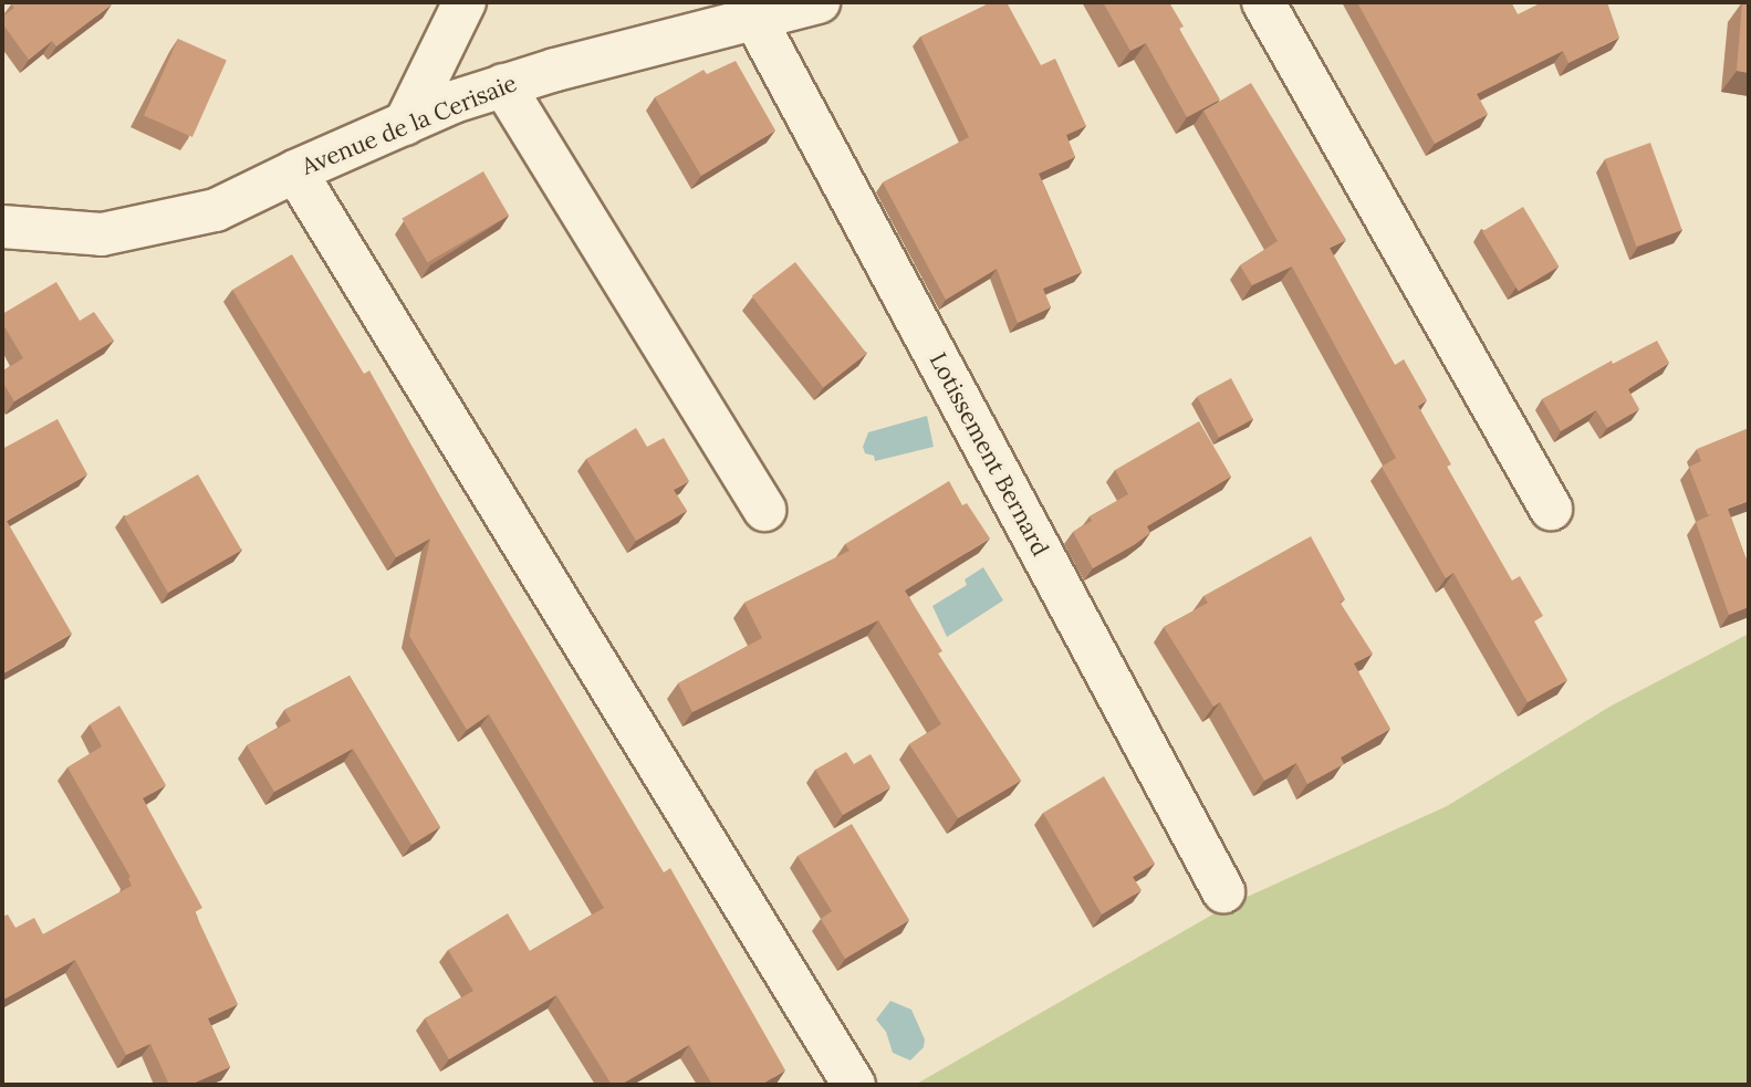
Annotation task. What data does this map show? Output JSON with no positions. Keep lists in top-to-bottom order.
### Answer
{
  "streets": {
    "street": ["Avenue de la Cerisaie", "Lotissement Bernard"]
  },
  "crossings": [
    ["Avenue de la Cerisaie", "Lotissement Bernard"]
  ]
}
